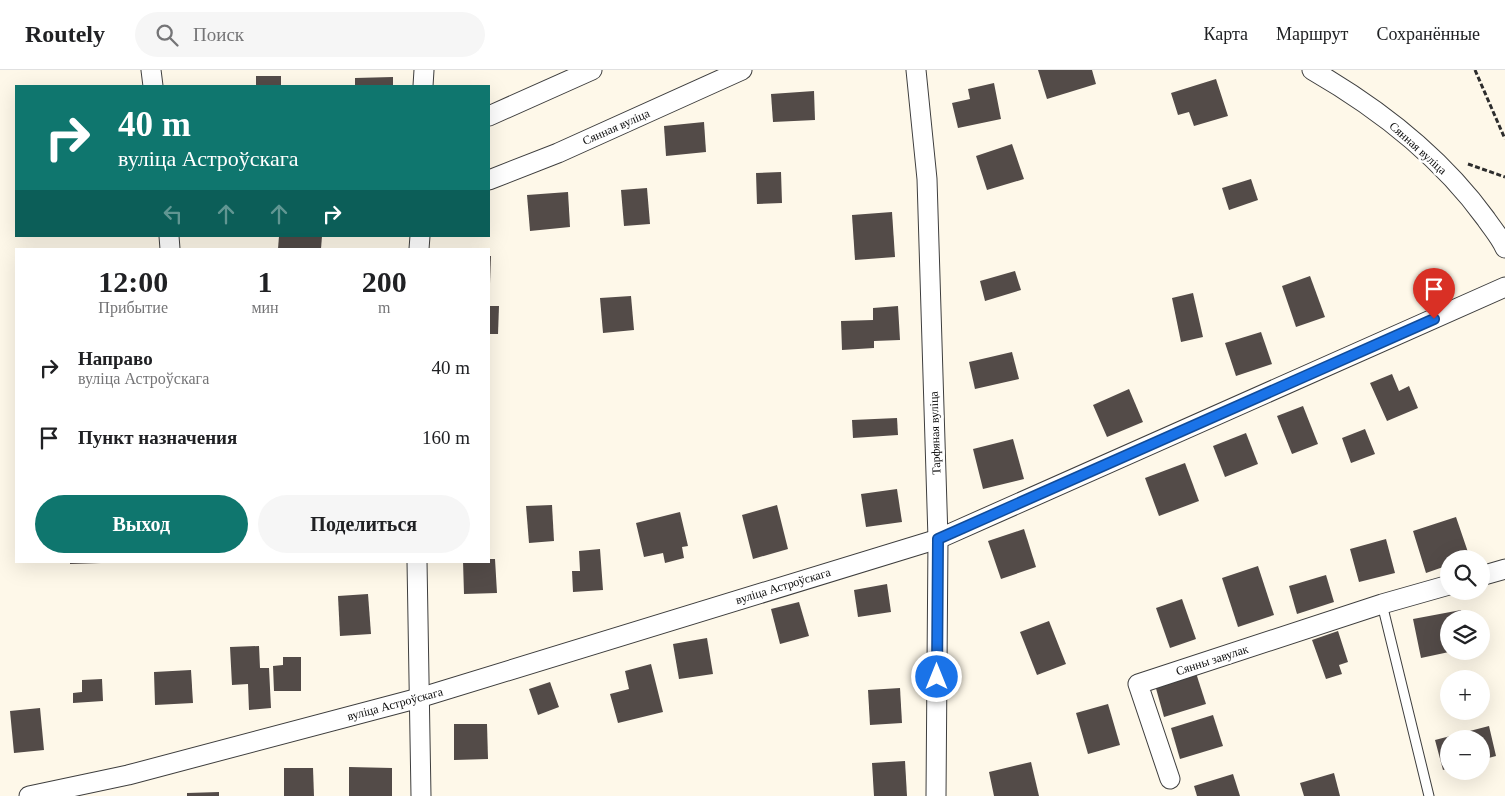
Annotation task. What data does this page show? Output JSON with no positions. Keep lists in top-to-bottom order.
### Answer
{
  "streets": {
    "street": [
      "Сянная вуліца",
      "Тарфяная вуліца",
      "вуліца Астроўскага",
      "Сянны завулак"
    ]
  },
  "crossings": [
    ["Тарфяная вуліца", "вуліца Астроўскага"]
  ],
  "page": {
    "header": "Routely",
    "search": "Поиск",
    "nav": ["Карта", "Маршрут", "Сохранённые"],
    "turn": ["40 m", "вуліца Астроўскага"],
    "eta": [
      "12:00",
      "Прибытие",
      "1",
      "мин",
      "200",
      "m"
    ],
    "list": [
      {
        "name": "Направо",
        "note": "вуліца Астроўскага",
        "value": "40 m"
      },
      {
        "name": "Пункт назначения",
        "value": "160 m"
      }
    ],
    "buttons": ["Выход", "Поделиться"],
    "map_buttons": ["+", "−"]
  }
}
